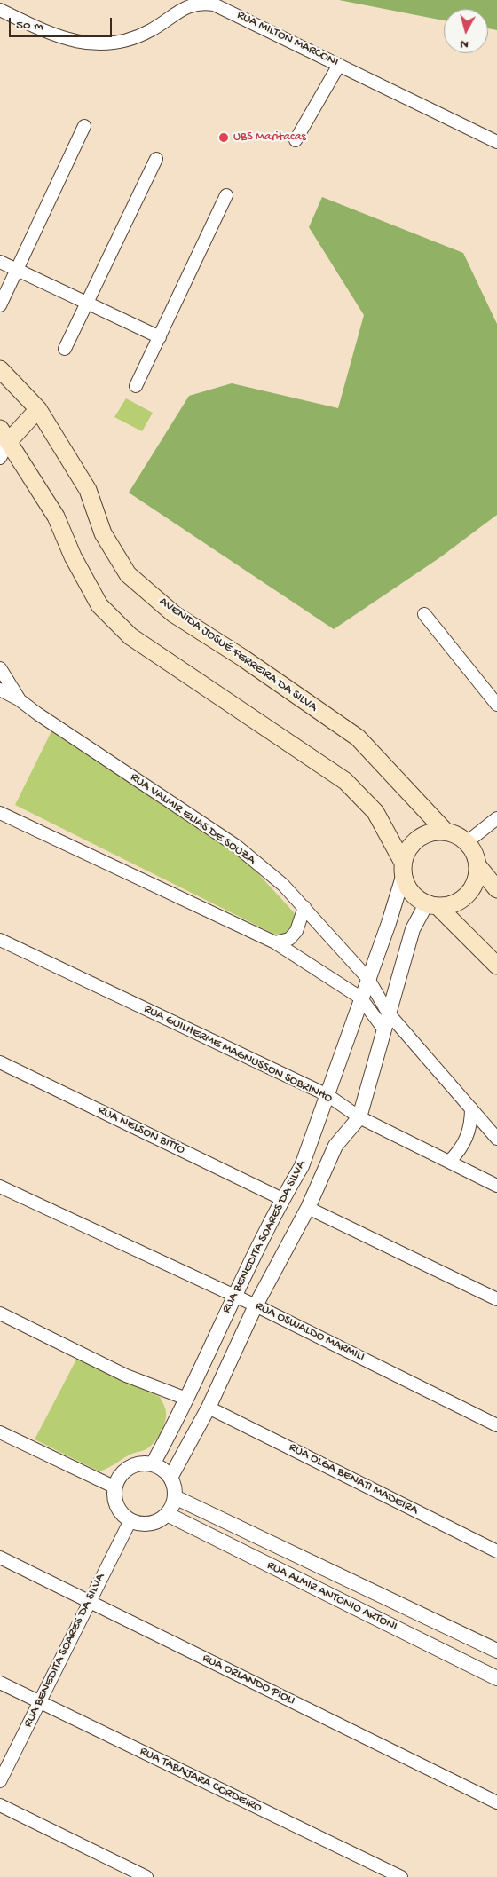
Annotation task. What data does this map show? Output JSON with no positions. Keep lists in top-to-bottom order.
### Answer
{
  "streets": {
    "main road": ["AVENIDA JOSUÉ FERREIRA DA SILVA"],
    "street": [
      "RUA MILTON MARCONI",
      "RUA VALMIR ELIAS DE SOUZA",
      "RUA GUILHERME MAGNUSSON SOBRINHO",
      "RUA NELSON BITTO",
      "RUA BENEDITA SOARES DA SILVA",
      "RUA OSWALDO MARMILI",
      "RUA OLGA BENATI MADEIRA",
      "RUA ALMIR ANTONIO ARTONI",
      "RUA ORLANDO PIOLI",
      "RUA TABAJARA CORDEIRO"
    ]
  },
  "crossings": [
    ["AVENIDA JOSUÉ FERREIRA DA SILVA", "RUA BENEDITA SOARES DA SILVA"],
    ["RUA VALMIR ELIAS DE SOUZA", "RUA BENEDITA SOARES DA SILVA"],
    ["RUA GUILHERME MAGNUSSON SOBRINHO", "RUA BENEDITA SOARES DA SILVA"],
    ["RUA NELSON BITTO", "RUA BENEDITA SOARES DA SILVA"],
    ["RUA BENEDITA SOARES DA SILVA", "RUA OSWALDO MARMILI"],
    ["RUA BENEDITA SOARES DA SILVA", "RUA OLGA BENATI MADEIRA"],
    ["RUA BENEDITA SOARES DA SILVA", "RUA ALMIR ANTONIO ARTONI"],
    ["RUA BENEDITA SOARES DA SILVA", "RUA ORLANDO PIOLI"],
    ["RUA BENEDITA SOARES DA SILVA", "RUA TABAJARA CORDEIRO"]
  ],
  "places": ["UBS Maritacas"],
  "scale_bar": "50 m",
  "north": "bottom"
}
